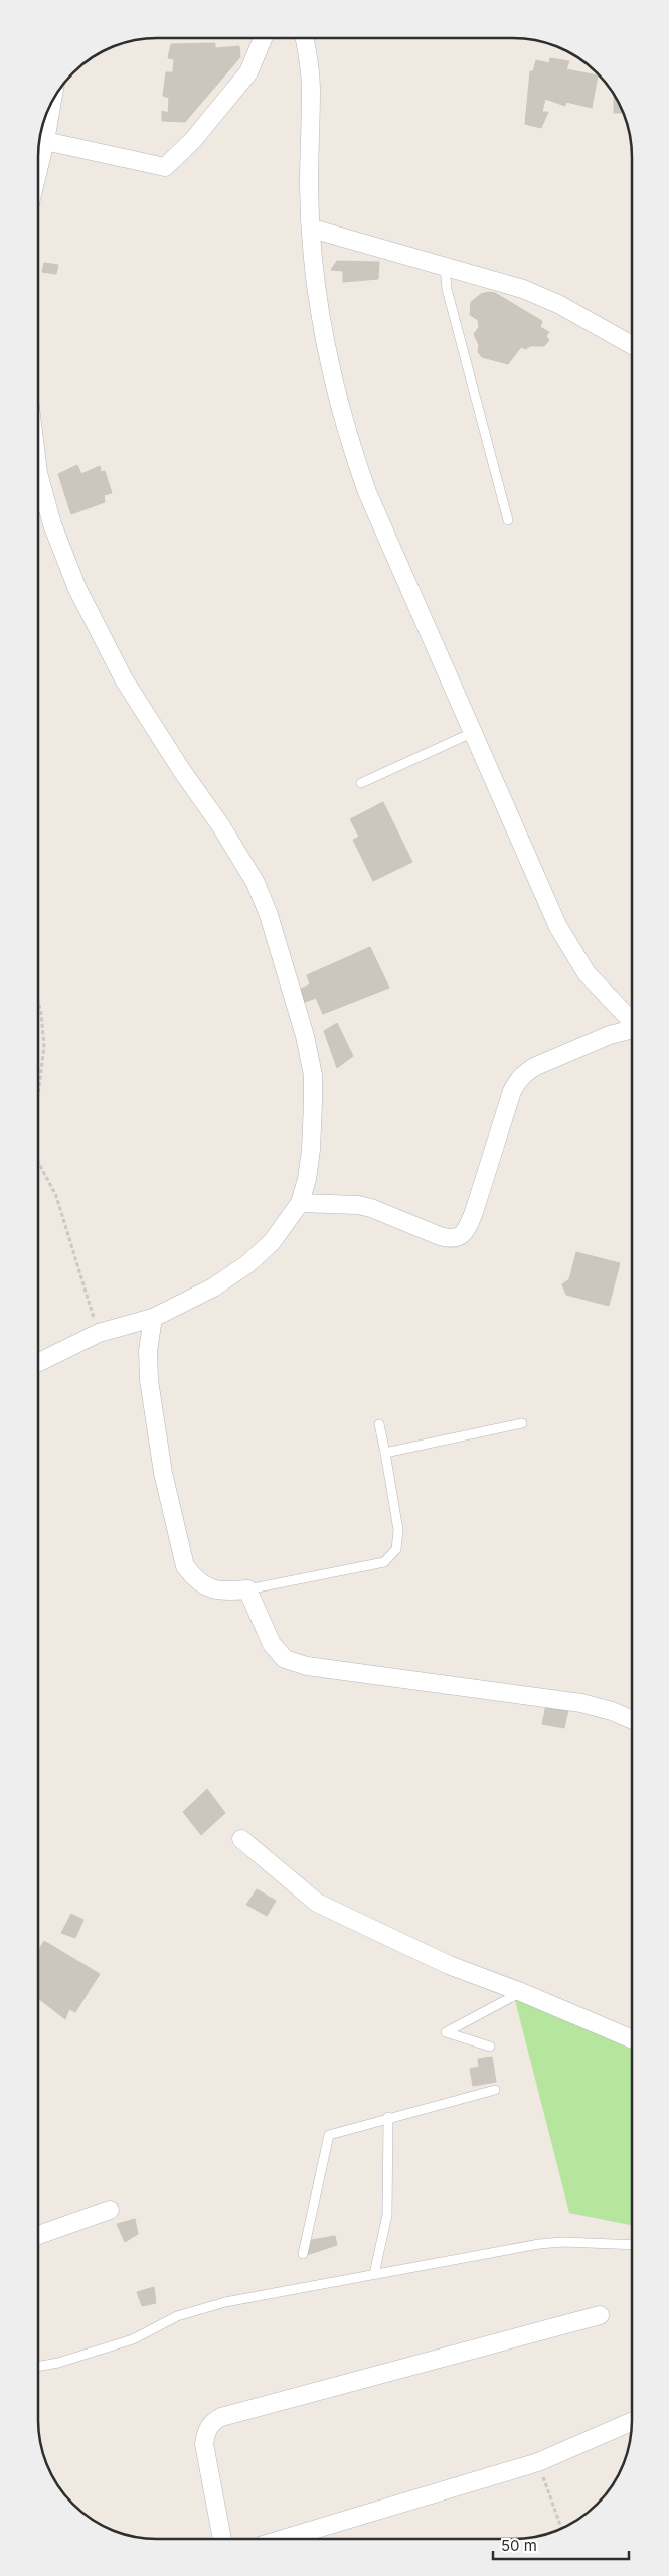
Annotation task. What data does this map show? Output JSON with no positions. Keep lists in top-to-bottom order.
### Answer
{
  "scale_bar": "50 m"
}
